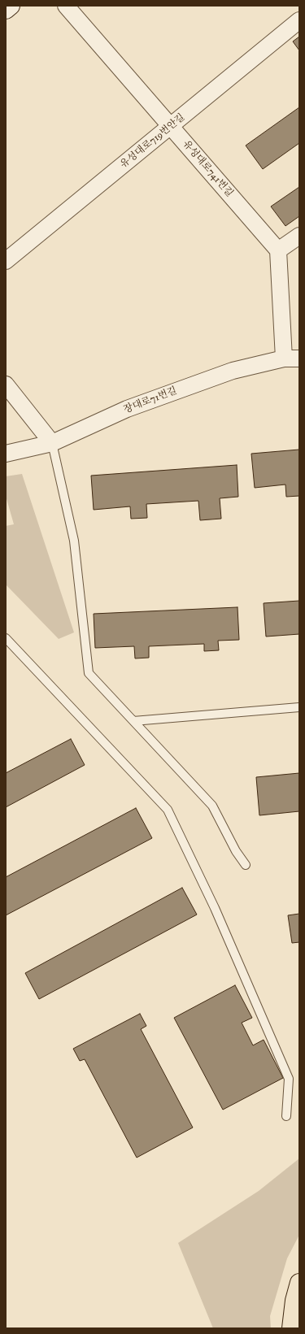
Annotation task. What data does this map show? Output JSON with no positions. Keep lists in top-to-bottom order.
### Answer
{
  "streets": {
    "street": ["유성대로719번안길", "유성대로741번길", "장대로71번길"]
  },
  "crossings": [
    ["유성대로719번안길", "유성대로741번길"]
  ]
}
